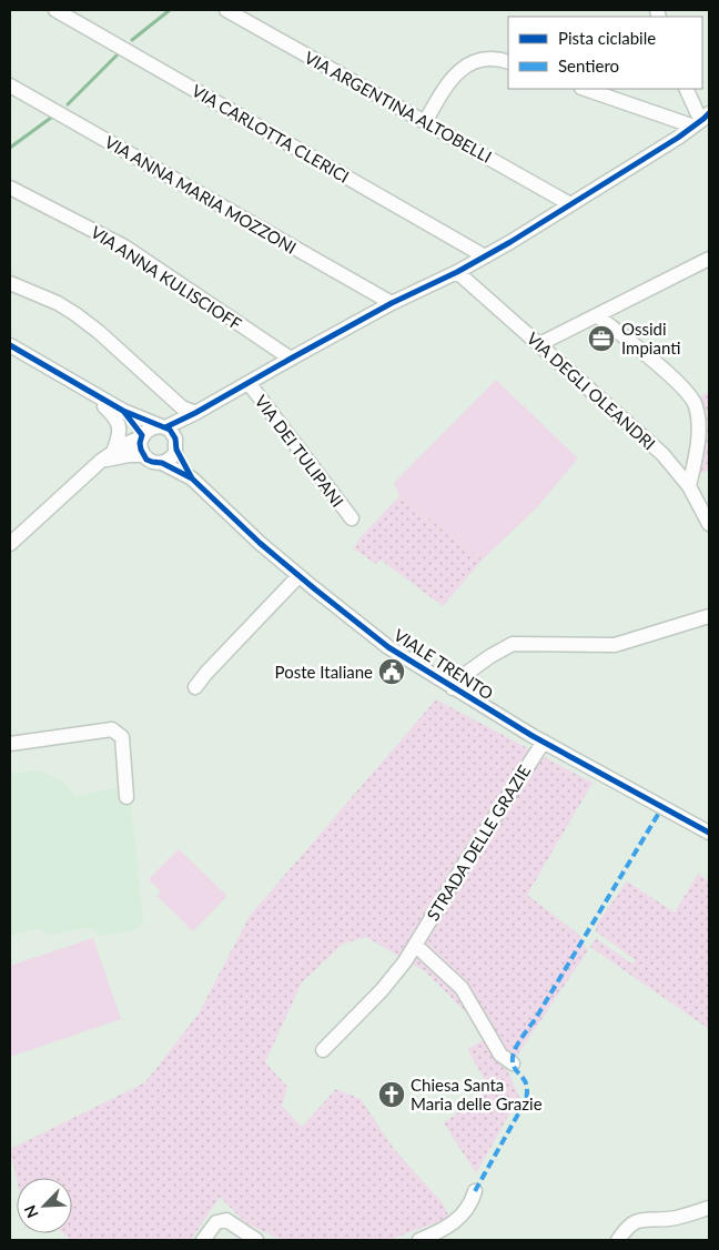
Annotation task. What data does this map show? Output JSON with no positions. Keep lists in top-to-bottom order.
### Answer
{
  "streets": {
    "street": [
      "VIA ARGENTINA ALTOBELLI",
      "VIA CARLOTTA CLERICI",
      "VIA ANNA MARIA MOZZONI",
      "VIA ANNA KULISCIOFF",
      "VIA DEGLI OLEANDRI",
      "VIA DEI TULIPANI",
      "VIALE TRENTO",
      "STRADA DELLE GRAZIE"
    ]
  },
  "crossings": [
    ["VIALE TRENTO", "STRADA DELLE GRAZIE"]
  ],
  "places": {
    "office": ["Ossidi Impianti"],
    "public building": ["Poste Italiane"],
    "church": ["Chiesa Santa Maria delle Grazie"]
  },
  "legend": ["Pista ciclabile", "Sentiero"],
  "north": "bottom left"
}
